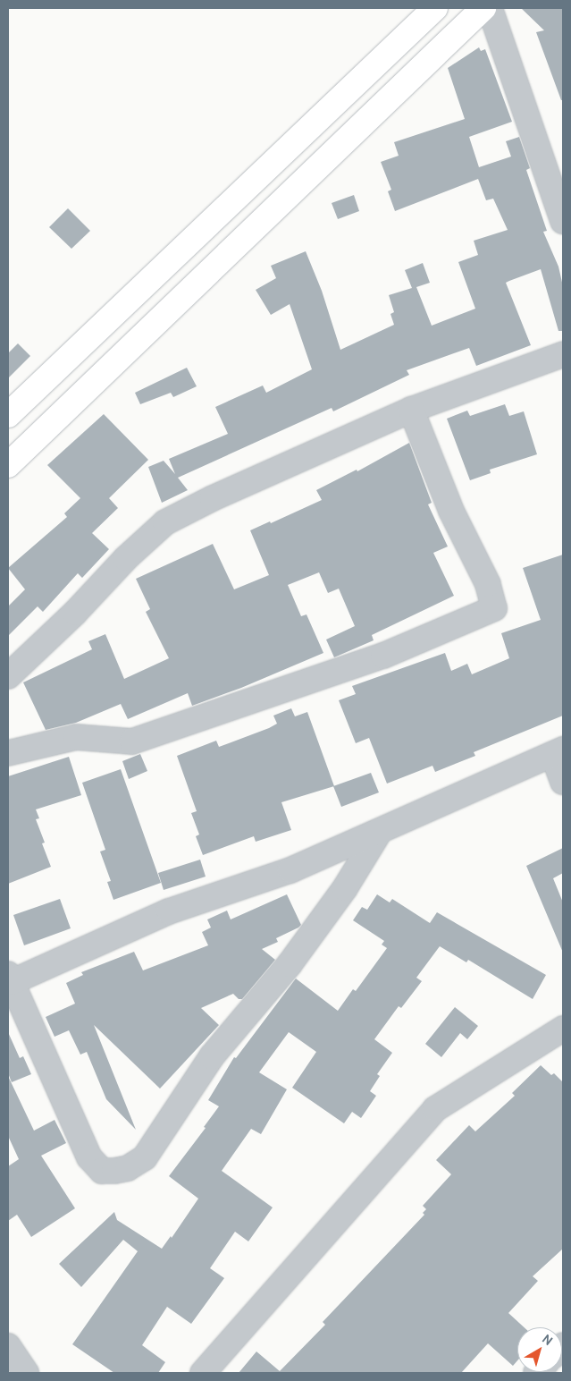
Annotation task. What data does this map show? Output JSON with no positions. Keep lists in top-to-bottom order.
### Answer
{
  "north": "top right"
}
